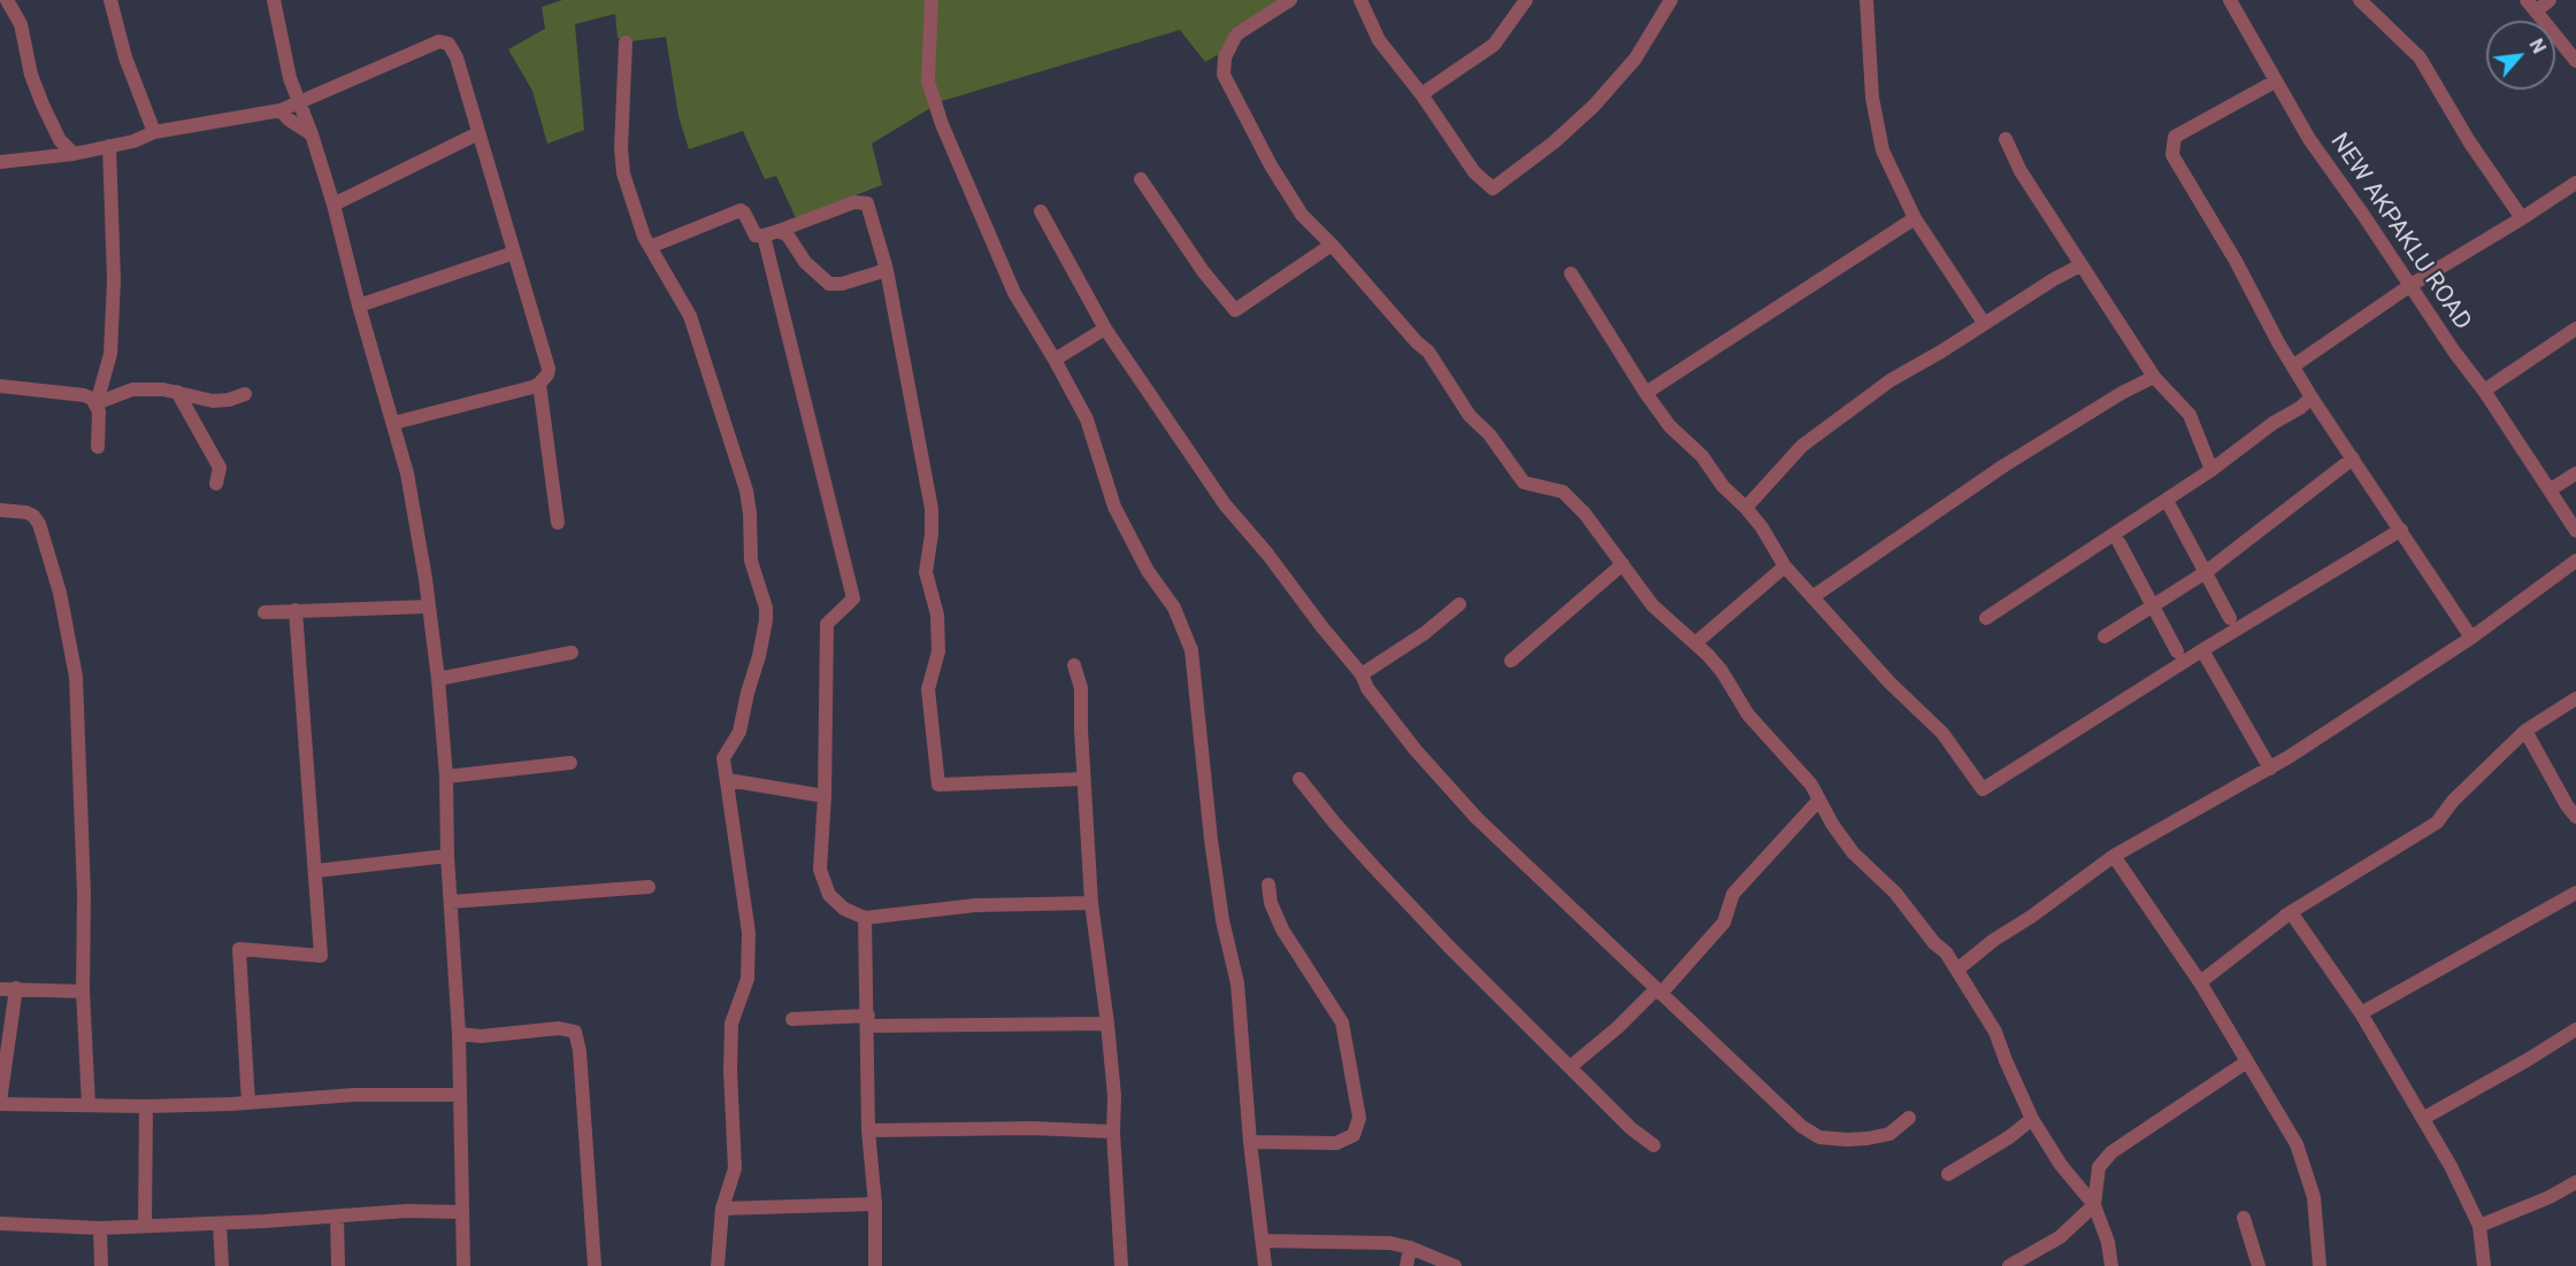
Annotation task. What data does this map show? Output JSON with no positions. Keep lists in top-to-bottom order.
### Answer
{
  "streets": {
    "street": ["NEW AKPAKLU ROAD"]
  },
  "north": "top right"
}
